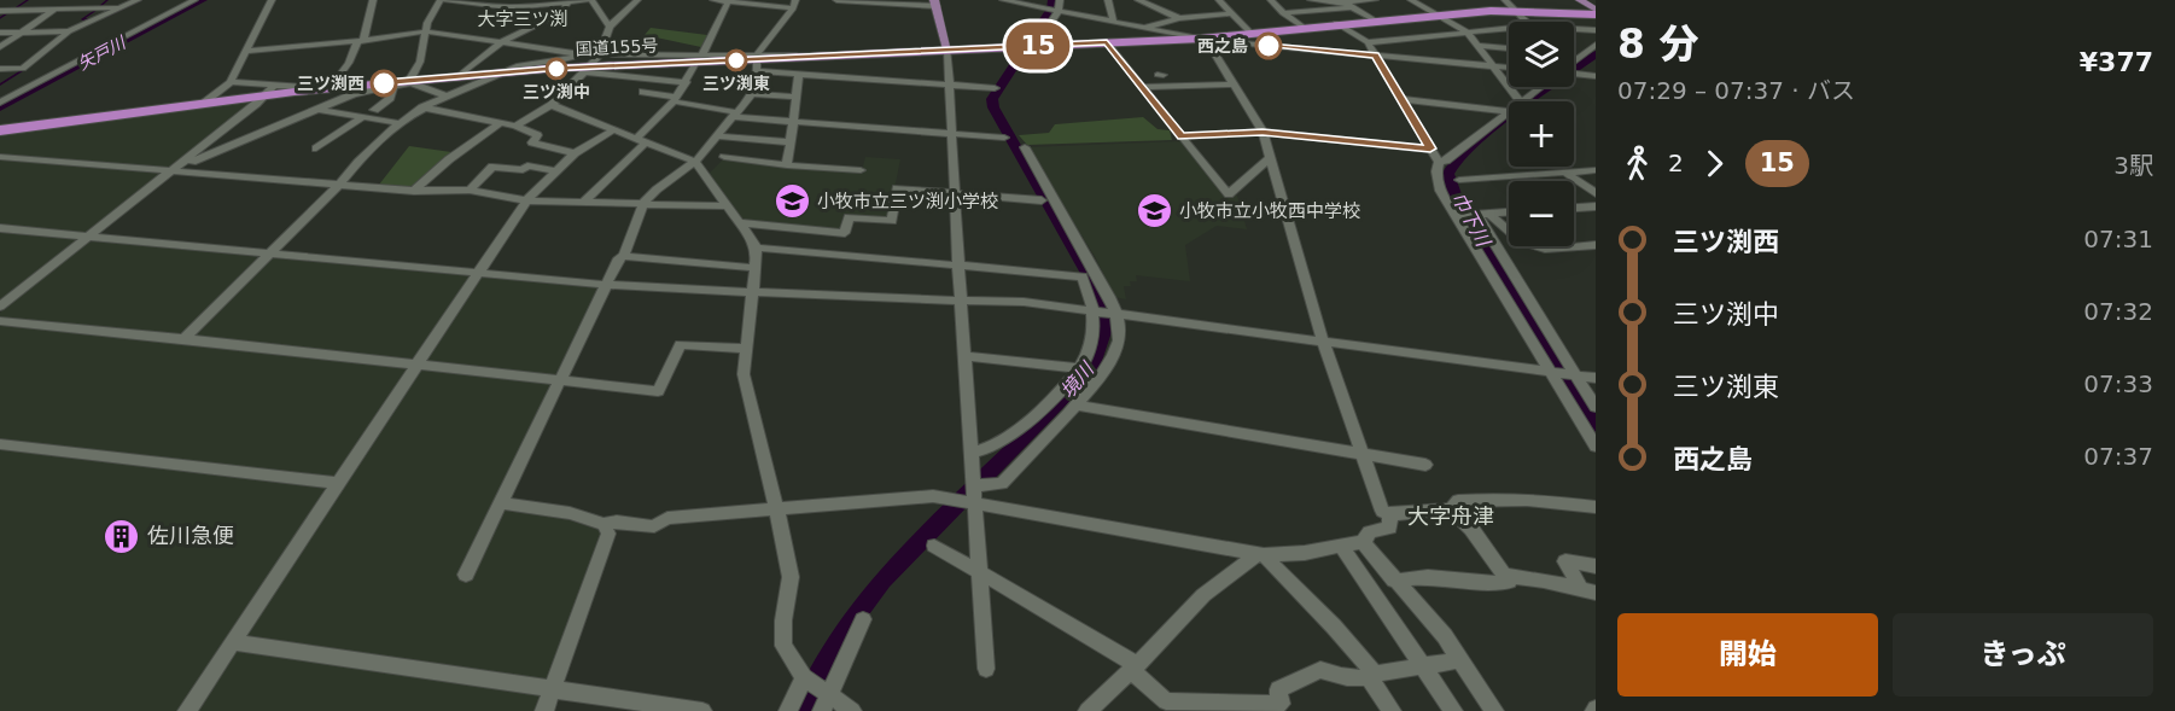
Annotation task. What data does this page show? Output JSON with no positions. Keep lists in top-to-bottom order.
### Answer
{
  "streets": {
    "highway": ["国道155号"]
  },
  "districts": ["大字三ツ渕", "大字舟津"],
  "water": ["矢戸川", "巾下川", "境川"],
  "places": {
    "other": [
      "西之島",
      "三ツ渕東",
      "三ツ渕中",
      "三ツ渕西"
    ],
    "school or university": ["小牧市立三ツ渕小学校", "小牧市立小牧西中学校"],
    "building": ["佐川急便"]
  },
  "lines": ["bus line 15"],
  "page": {
    "on_map": "15",
    "heading": ["8 分", "07:29 – 07:37 · バス", "¥377"],
    "map_buttons": ["+", "−"],
    "legs": ["2", "15", "3駅"],
    "list": [
      {
        "name": "三ツ渕西",
        "value": "07:31"
      },
      {
        "name": "三ツ渕中",
        "value": "07:32"
      },
      {
        "name": "三ツ渕東",
        "value": "07:33"
      },
      {
        "name": "西之島",
        "value": "07:37"
      }
    ],
    "buttons": ["開始", "きっぷ"]
  }
}
